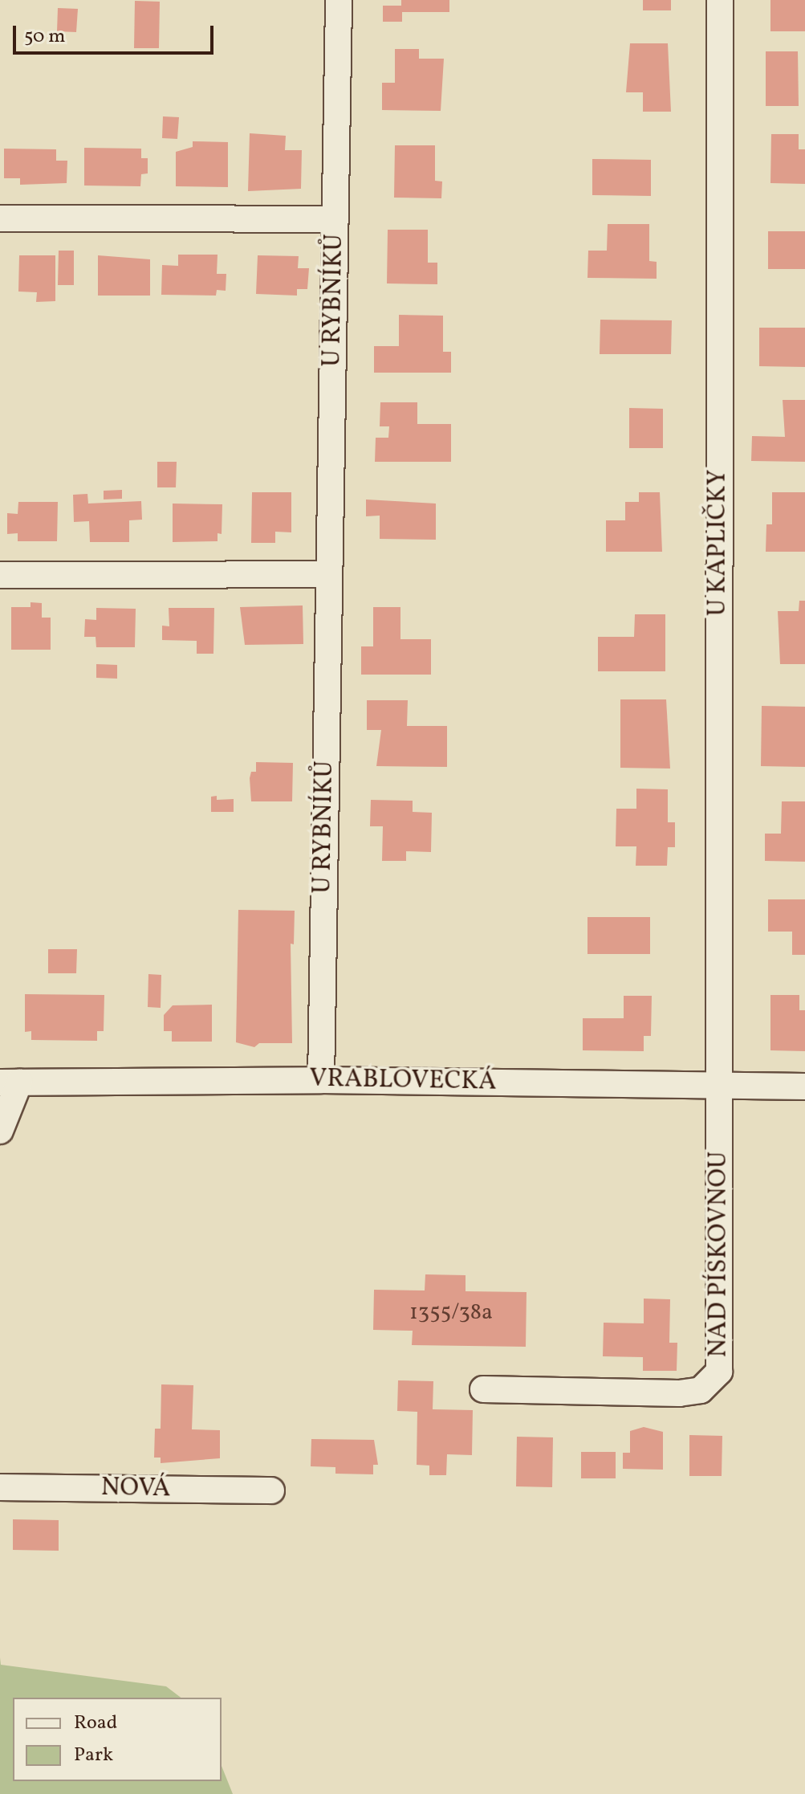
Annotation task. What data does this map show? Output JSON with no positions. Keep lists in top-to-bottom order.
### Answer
{
  "streets": {
    "street": [
      "U RYBNÍKŮ",
      "U KAPLIČKY",
      "VRABLOVECKÁ",
      "NAD PÍSKOVNOU",
      "NOVÁ"
    ]
  },
  "crossings": [
    ["U RYBNÍKŮ", "VRABLOVECKÁ"],
    ["U KAPLIČKY", "VRABLOVECKÁ"],
    ["U KAPLIČKY", "NAD PÍSKOVNOU"],
    ["VRABLOVECKÁ", "NAD PÍSKOVNOU"]
  ],
  "house_numbers": ["1355/38a"],
  "legend": ["Road", "Park"],
  "scale_bar": "50 m"
}
